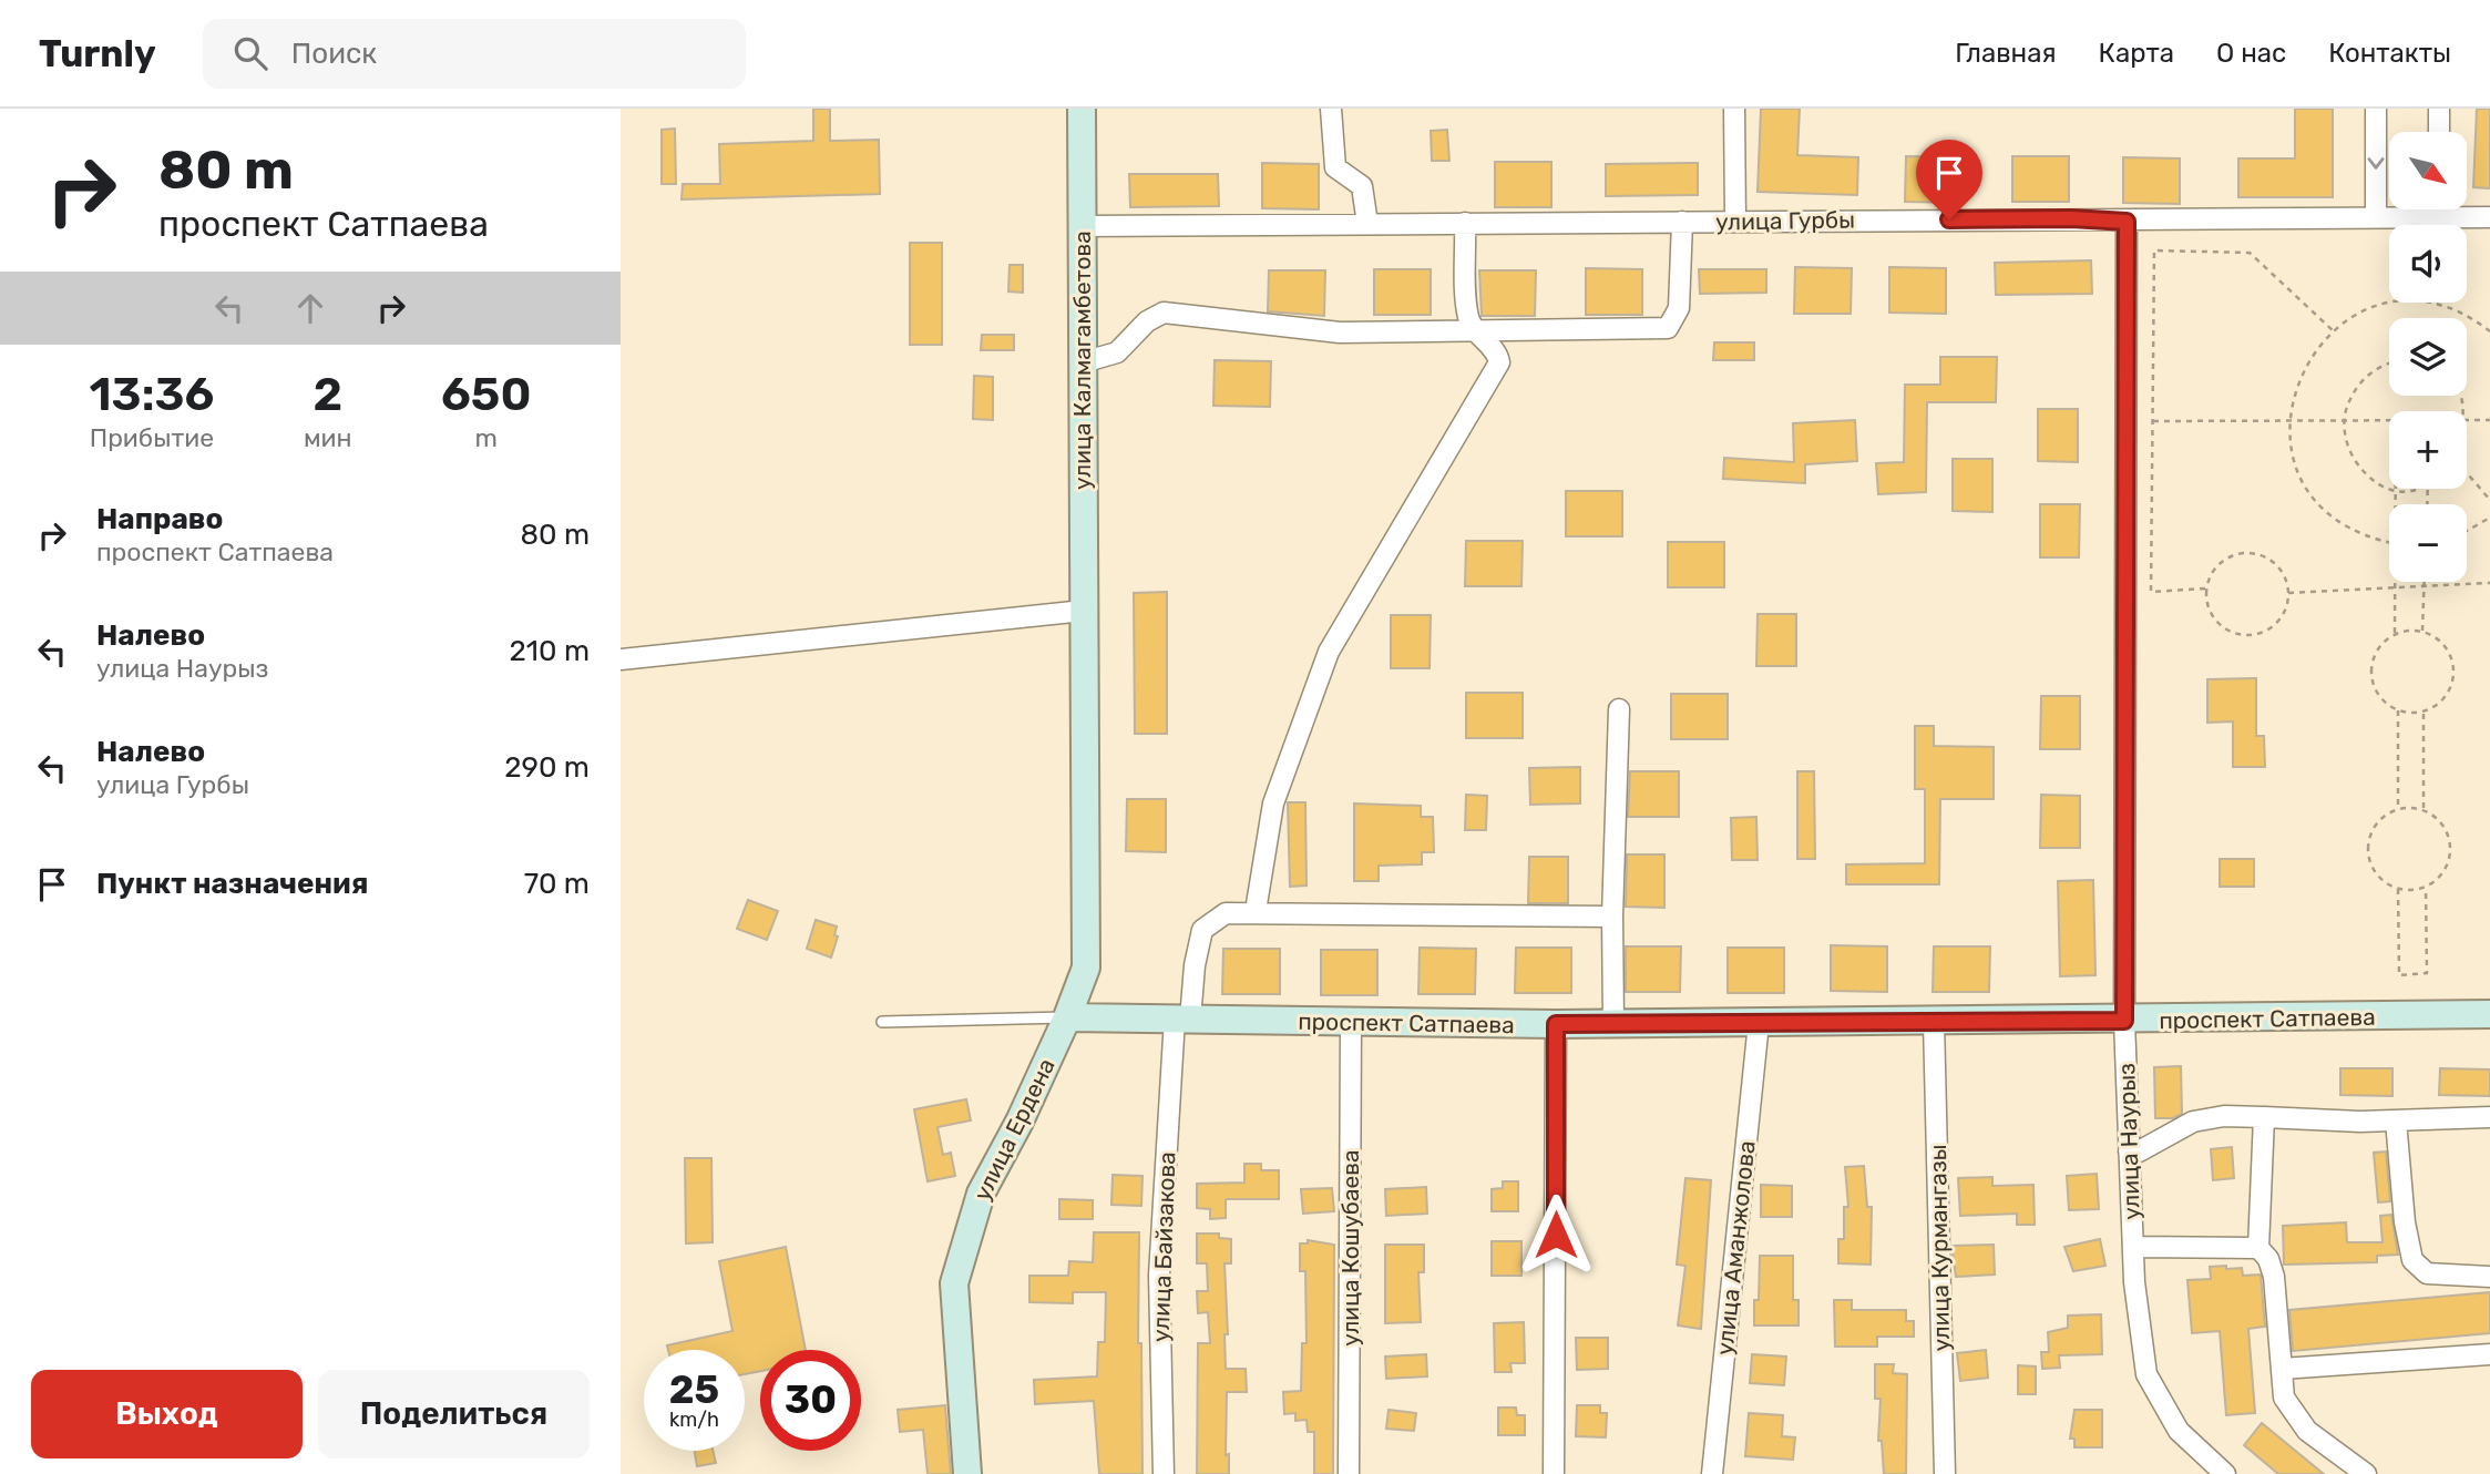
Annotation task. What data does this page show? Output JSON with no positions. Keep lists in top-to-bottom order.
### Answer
{
  "streets": {
    "street": [
      "улица Гурбы",
      "улица Калмагамбетова",
      "проспект Сатпаева",
      "улица Ердена",
      "улица Наурыз",
      "улица Байзакова",
      "улица Кошубаева",
      "улица Аманжолова",
      "улица Курмангазы"
    ]
  },
  "crossings": [
    ["улица Гурбы", "улица Калмагамбетова"],
    ["улица Гурбы", "улица Наурыз"],
    ["улица Калмагамбетова", "проспект Сатпаева"],
    ["улица Калмагамбетова", "улица Ердена"],
    ["проспект Сатпаева", "улица Ердена"],
    ["проспект Сатпаева", "улица Наурыз"],
    ["проспект Сатпаева", "улица Байзакова"],
    ["проспект Сатпаева", "улица Кошубаева"],
    ["проспект Сатпаева", "улица Аманжолова"],
    ["проспект Сатпаева", "улица Курмангазы"]
  ],
  "north": "bottom right",
  "page": {
    "header": "Turnly",
    "search": "Поиск",
    "nav": [
      "Главная",
      "Карта",
      "О нас",
      "Контакты"
    ],
    "turn": ["80 m", "проспект Сатпаева"],
    "map_buttons": ["+", "−"],
    "eta": [
      "13:36",
      "Прибытие",
      "2",
      "мин",
      "650",
      "m"
    ],
    "list": [
      {
        "name": "Направо",
        "note": "проспект Сатпаева",
        "value": "80 m"
      },
      {
        "name": "Налево",
        "note": "улица Наурыз",
        "value": "210 m"
      },
      {
        "name": "Налево",
        "note": "улица Гурбы",
        "value": "290 m"
      },
      {
        "name": "Пункт назначения",
        "value": "70 m"
      }
    ],
    "speed": "25 km/h",
    "limit": "30",
    "buttons": ["Выход", "Поделиться"]
  }
}
